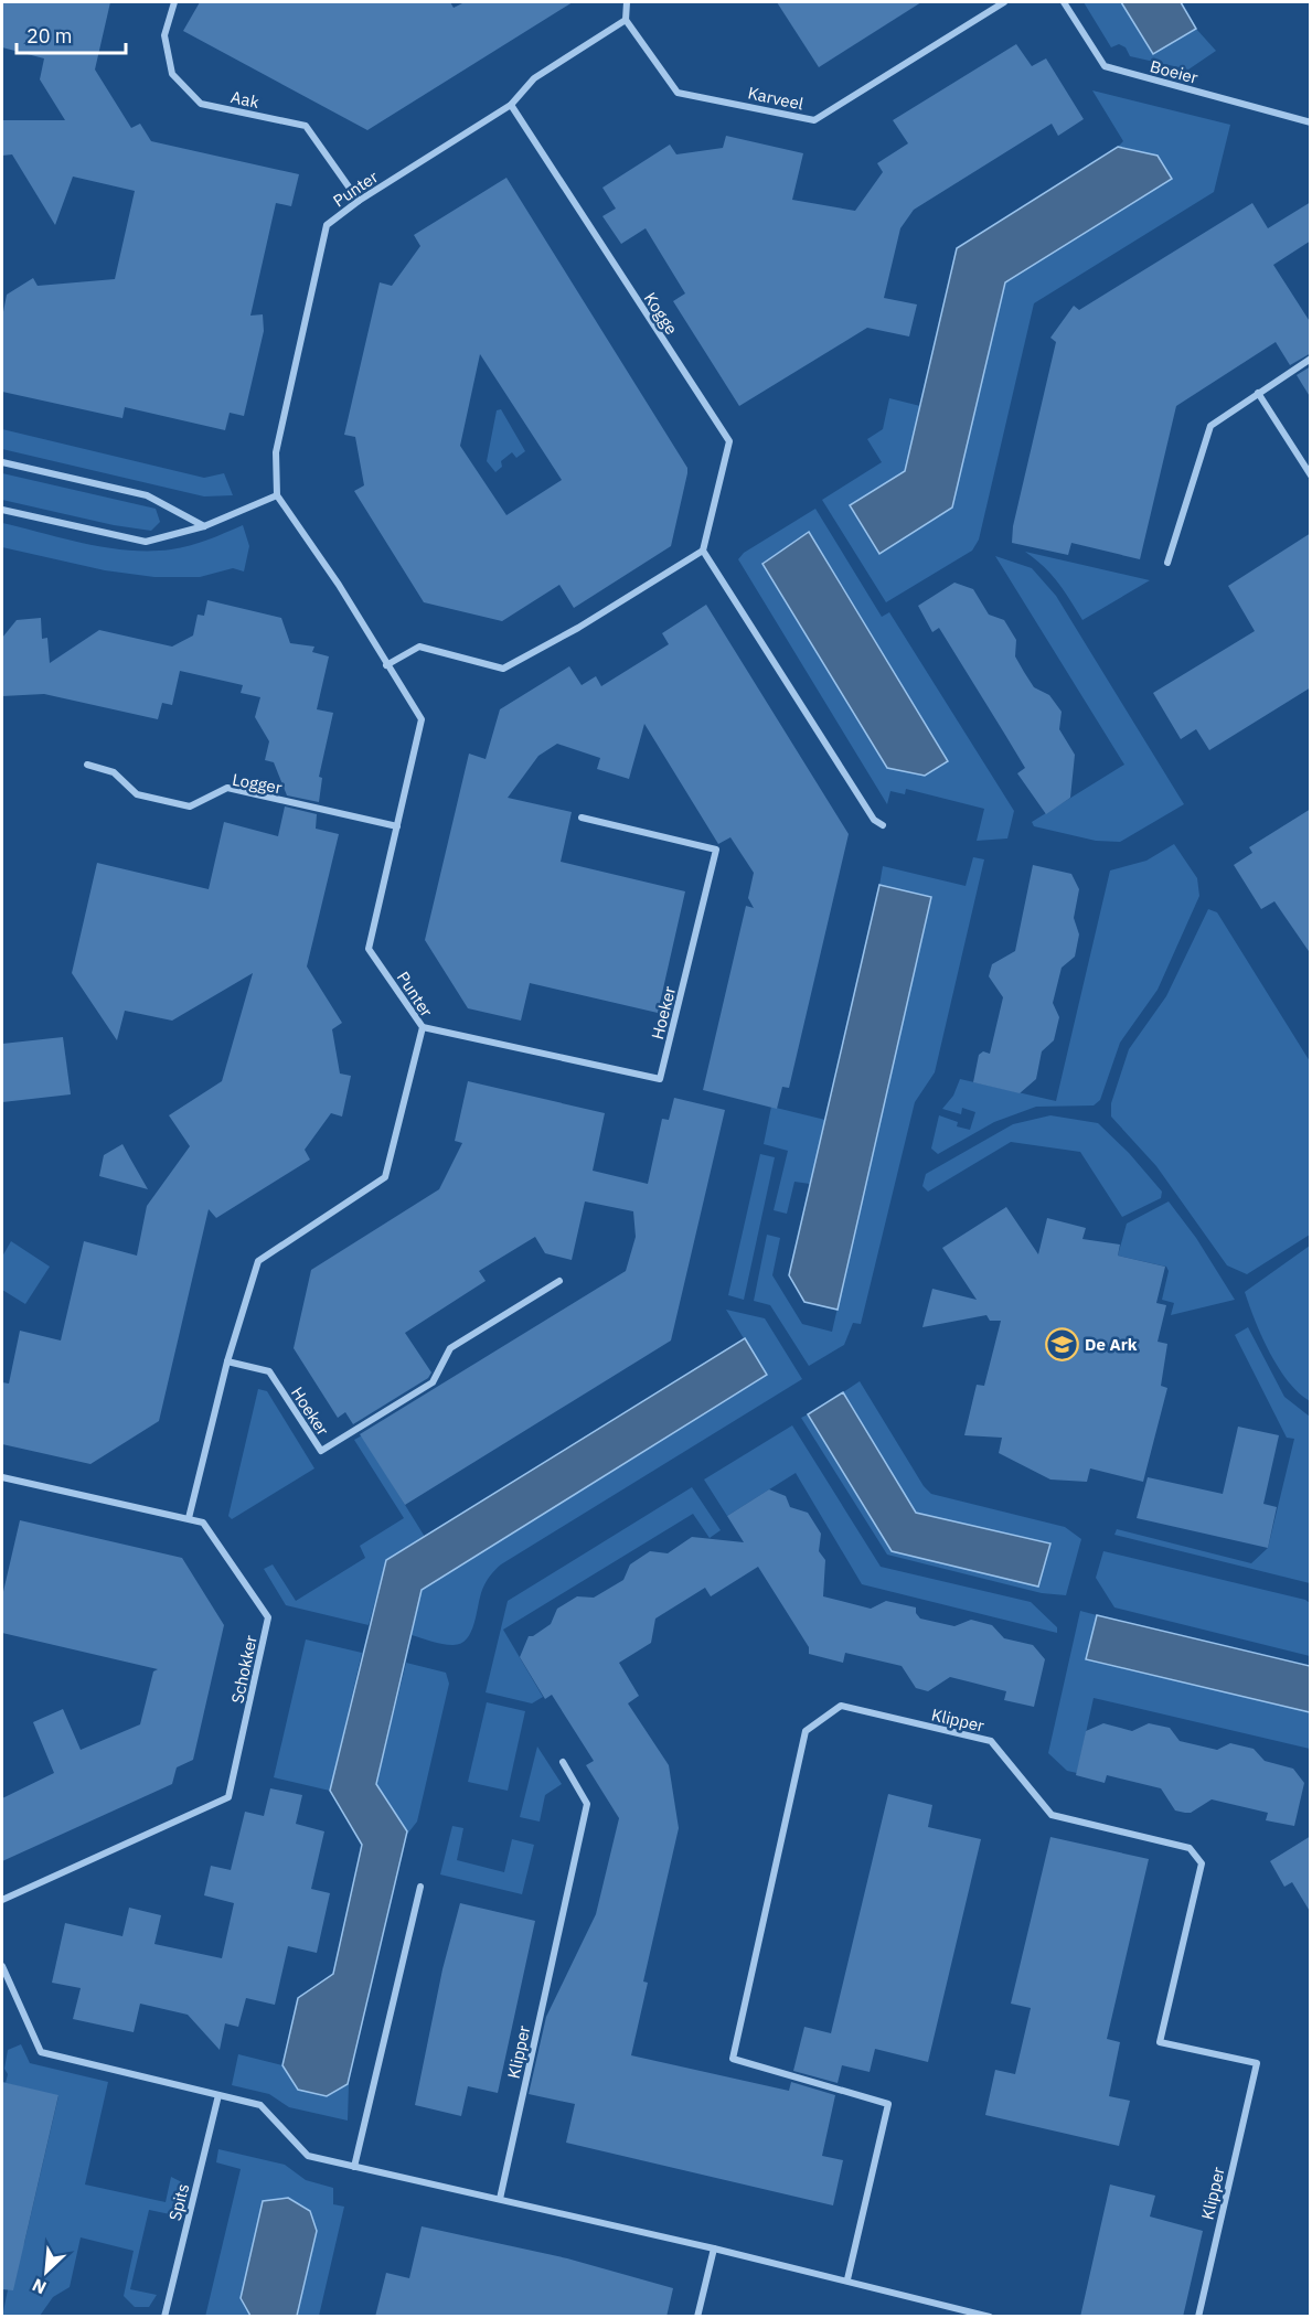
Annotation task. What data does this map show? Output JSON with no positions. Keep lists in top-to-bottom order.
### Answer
{
  "streets": {
    "street": [
      "Boeier",
      "Karveel",
      "Aak",
      "Punter",
      "Kogge",
      "Logger",
      "Hoeker",
      "Schokker",
      "Klipper",
      "Spits"
    ]
  },
  "crossings": [
    ["Karveel", "Punter"],
    ["Aak", "Punter"],
    ["Punter", "Kogge"],
    ["Punter", "Logger"],
    ["Punter", "Hoeker"],
    ["Punter", "Schokker"]
  ],
  "places": {
    "school or university": ["De Ark"]
  },
  "scale_bar": "20 m",
  "north": "bottom left"
}
